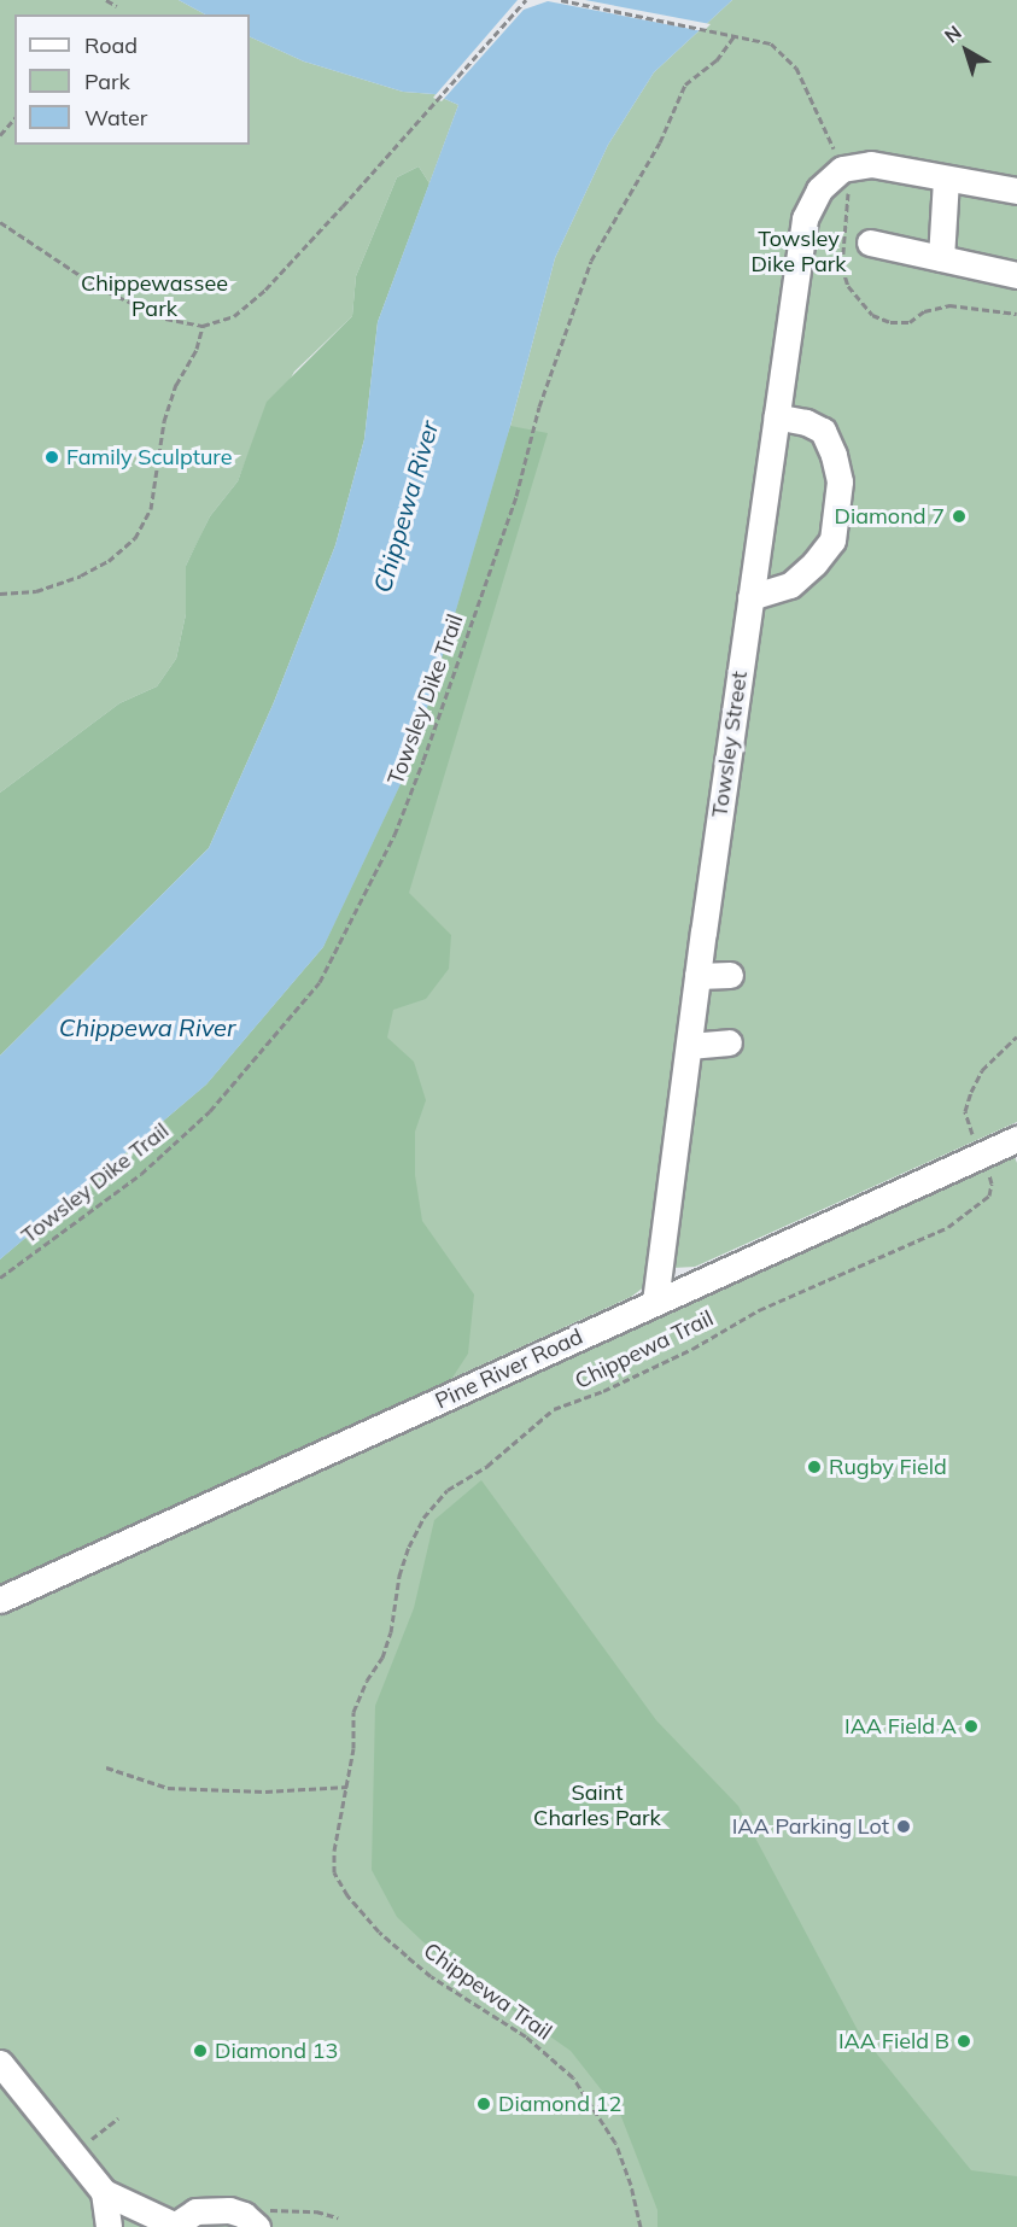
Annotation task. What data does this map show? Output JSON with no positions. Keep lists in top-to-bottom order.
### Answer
{
  "streets": {
    "street": ["Towsley Street", "Pine River Road"],
    "path": ["Towsley Dike Trail", "Chippewa Trail"]
  },
  "crossings": [
    ["Towsley Street", "Pine River Road"],
    ["Chippewa Trail", "Pine River Road"]
  ],
  "water": ["Chippewa River"],
  "parks": ["Towsley Dike Park", "Chippewassee Park", "Saint Charles Park"],
  "places": [
    "Family Sculpture",
    "Diamond 7",
    "Rugby Field",
    "IAA Field A",
    "IAA Parking Lot",
    "IAA Field B",
    "Diamond 13",
    "Diamond 12"
  ],
  "legend": ["Road", "Park", "Water"],
  "north": "top left"
}
